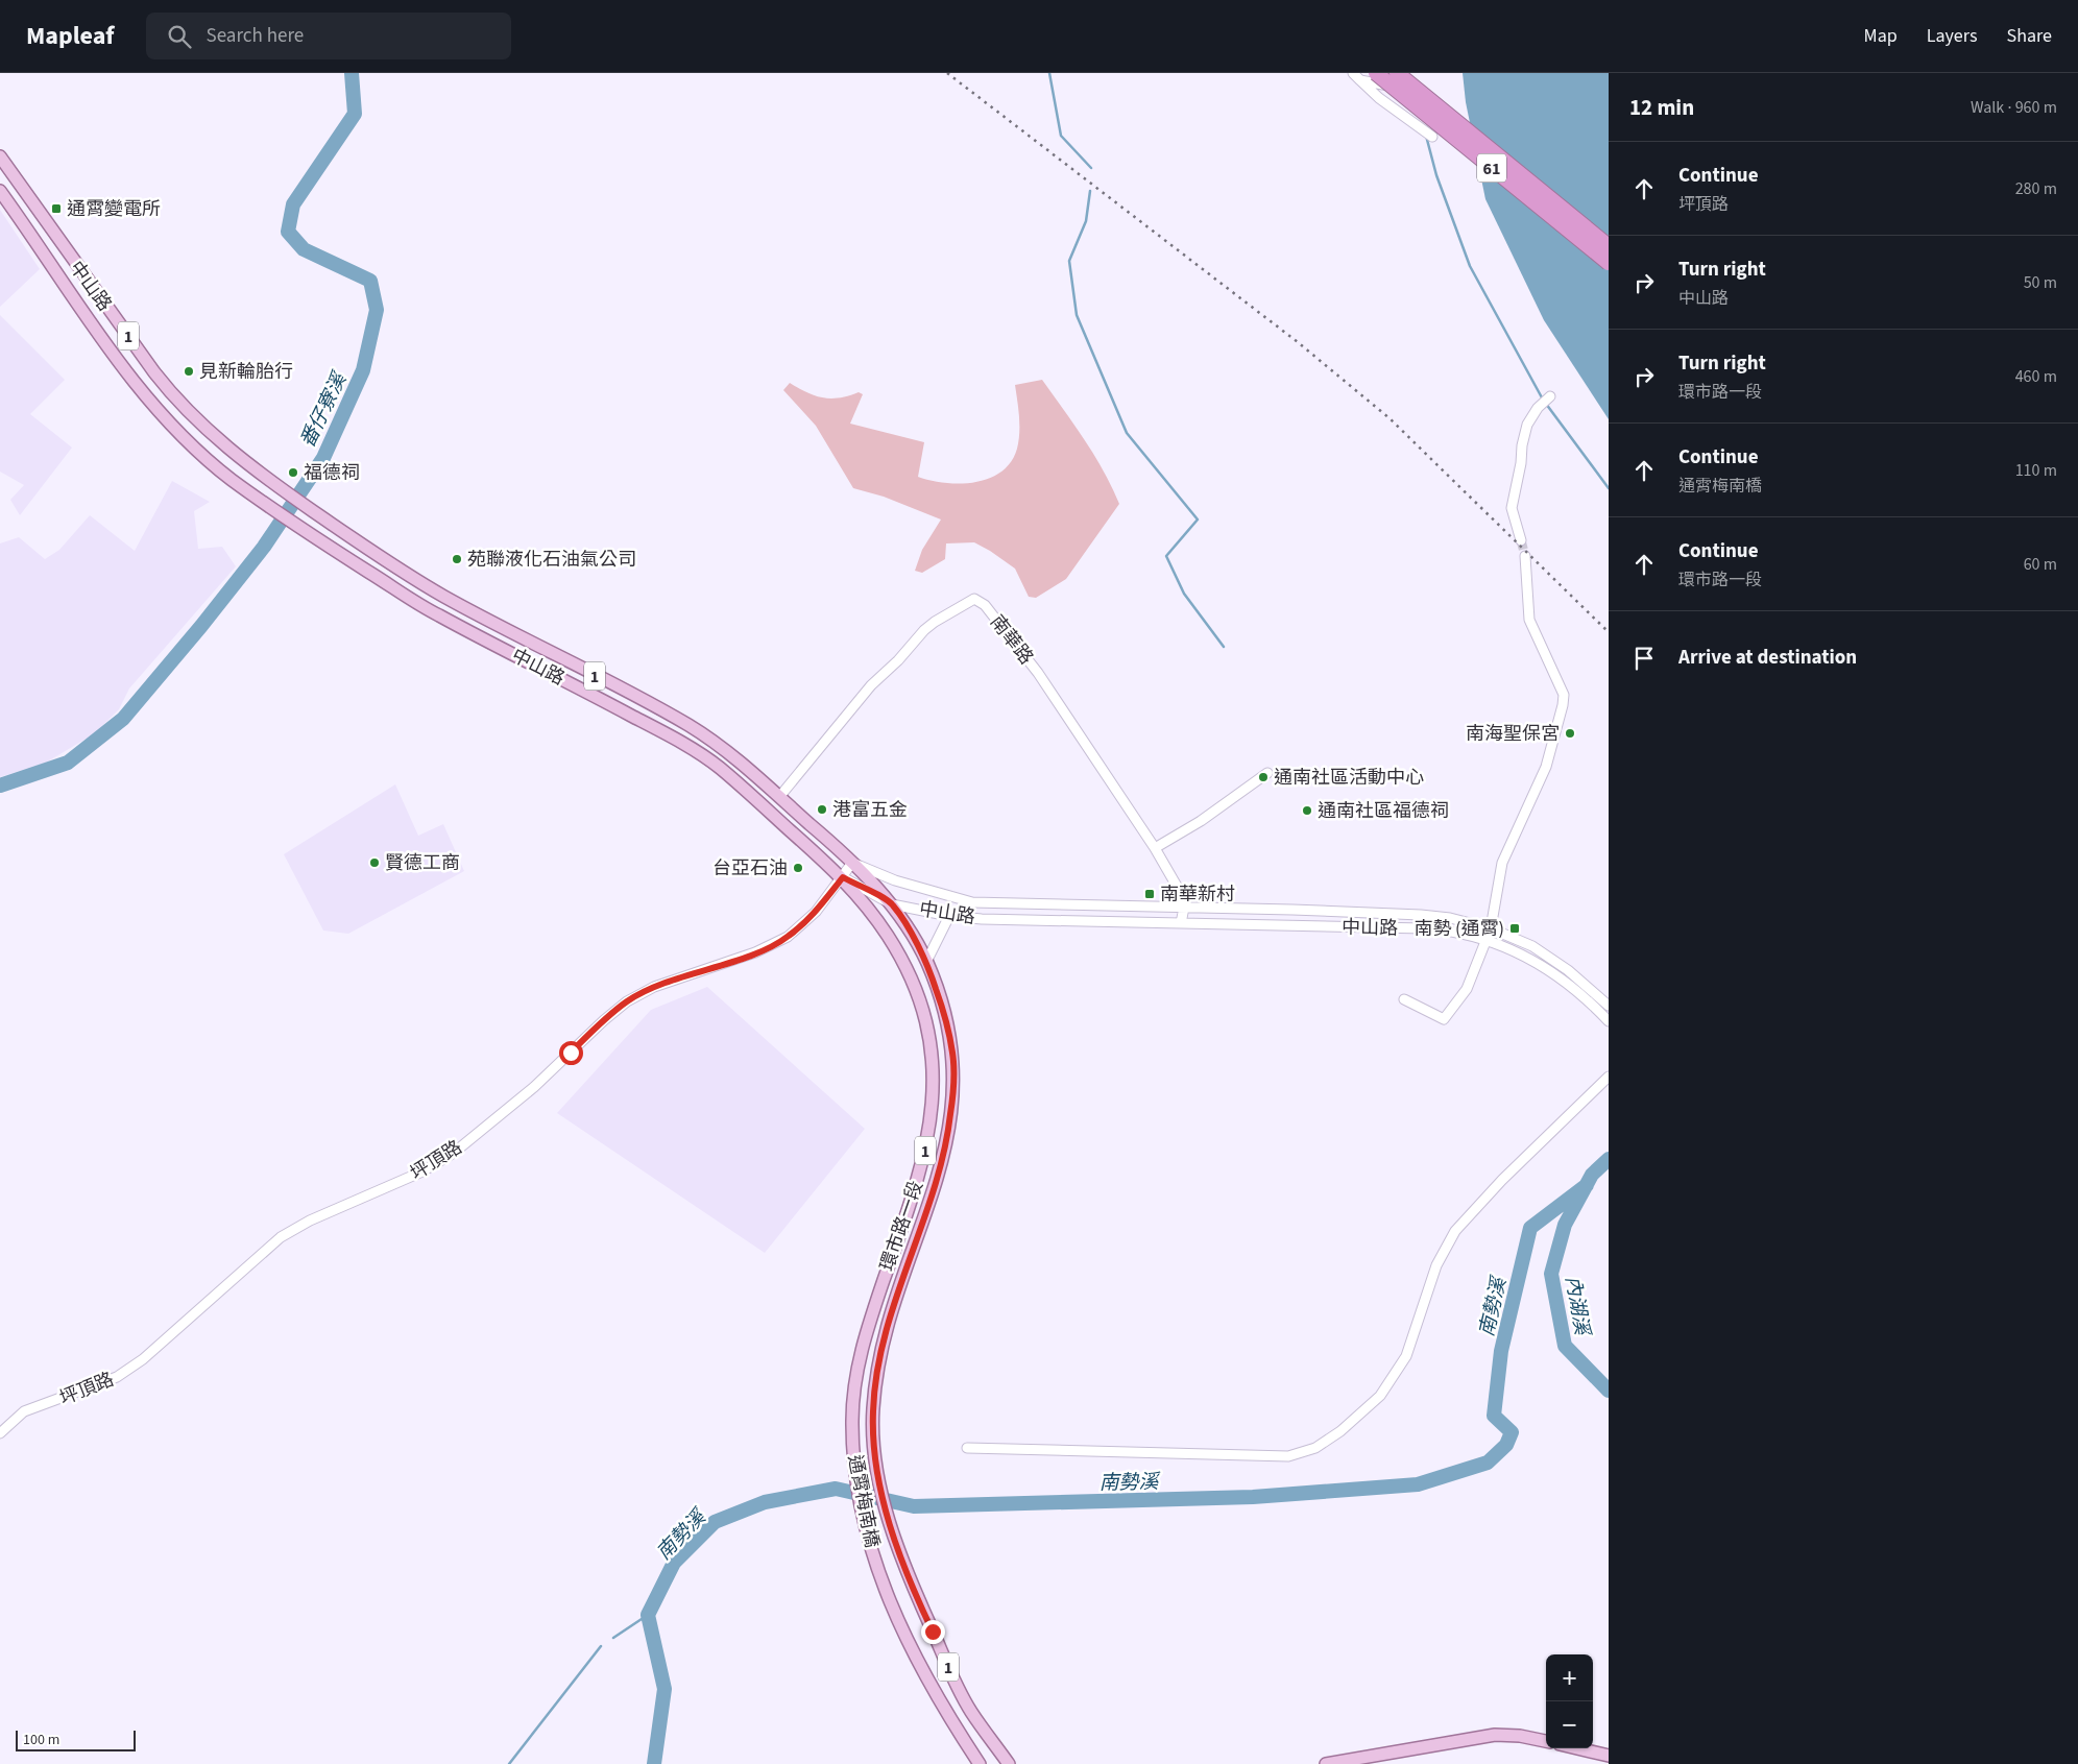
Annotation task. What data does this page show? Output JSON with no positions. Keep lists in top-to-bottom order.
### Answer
{
  "streets": {
    "highway": ["61"],
    "main road": [
      "中山路",
      "1",
      "環市路一段",
      "通霄梅南橋"
    ],
    "street": ["南華路", "坪頂路"]
  },
  "crossings": [
    ["中山路", "南華路"],
    ["中山路", "坪頂路"],
    ["中山路", "環市路一段"],
    ["坪頂路", "環市路一段"],
    ["環市路一段", "通霄梅南橋"]
  ],
  "water": ["番仔寮溪", "內湖溪", "南勢溪"],
  "places": {
    "transit": ["通霄變電所", "南華新村", "南勢 (通霄)"],
    "other": [
      "見新輪胎行",
      "福德祠",
      "苑聯液化石油氣公司",
      "南海聖保宮",
      "通南社區活動中心",
      "港富五金",
      "通南社區福德祠",
      "賢德工商",
      "台亞石油"
    ]
  },
  "scale_bar": "100 m",
  "page": {
    "header": "Mapleaf",
    "search": "Search here",
    "nav": ["Map", "Layers", "Share"],
    "heading": ["12 min", "Walk · 960 m"],
    "list": [
      ["Continue", "坪頂路", "280 m"],
      ["Turn right", "中山路", "50 m"],
      ["Turn right", "環市路一段", "460 m"],
      ["Continue", "通霄梅南橋", "110 m"],
      ["Continue", "環市路一段", "60 m"],
      "Arrive at destination"
    ],
    "map_buttons": ["+", "−"],
    "scale": "100 m"
  }
}
